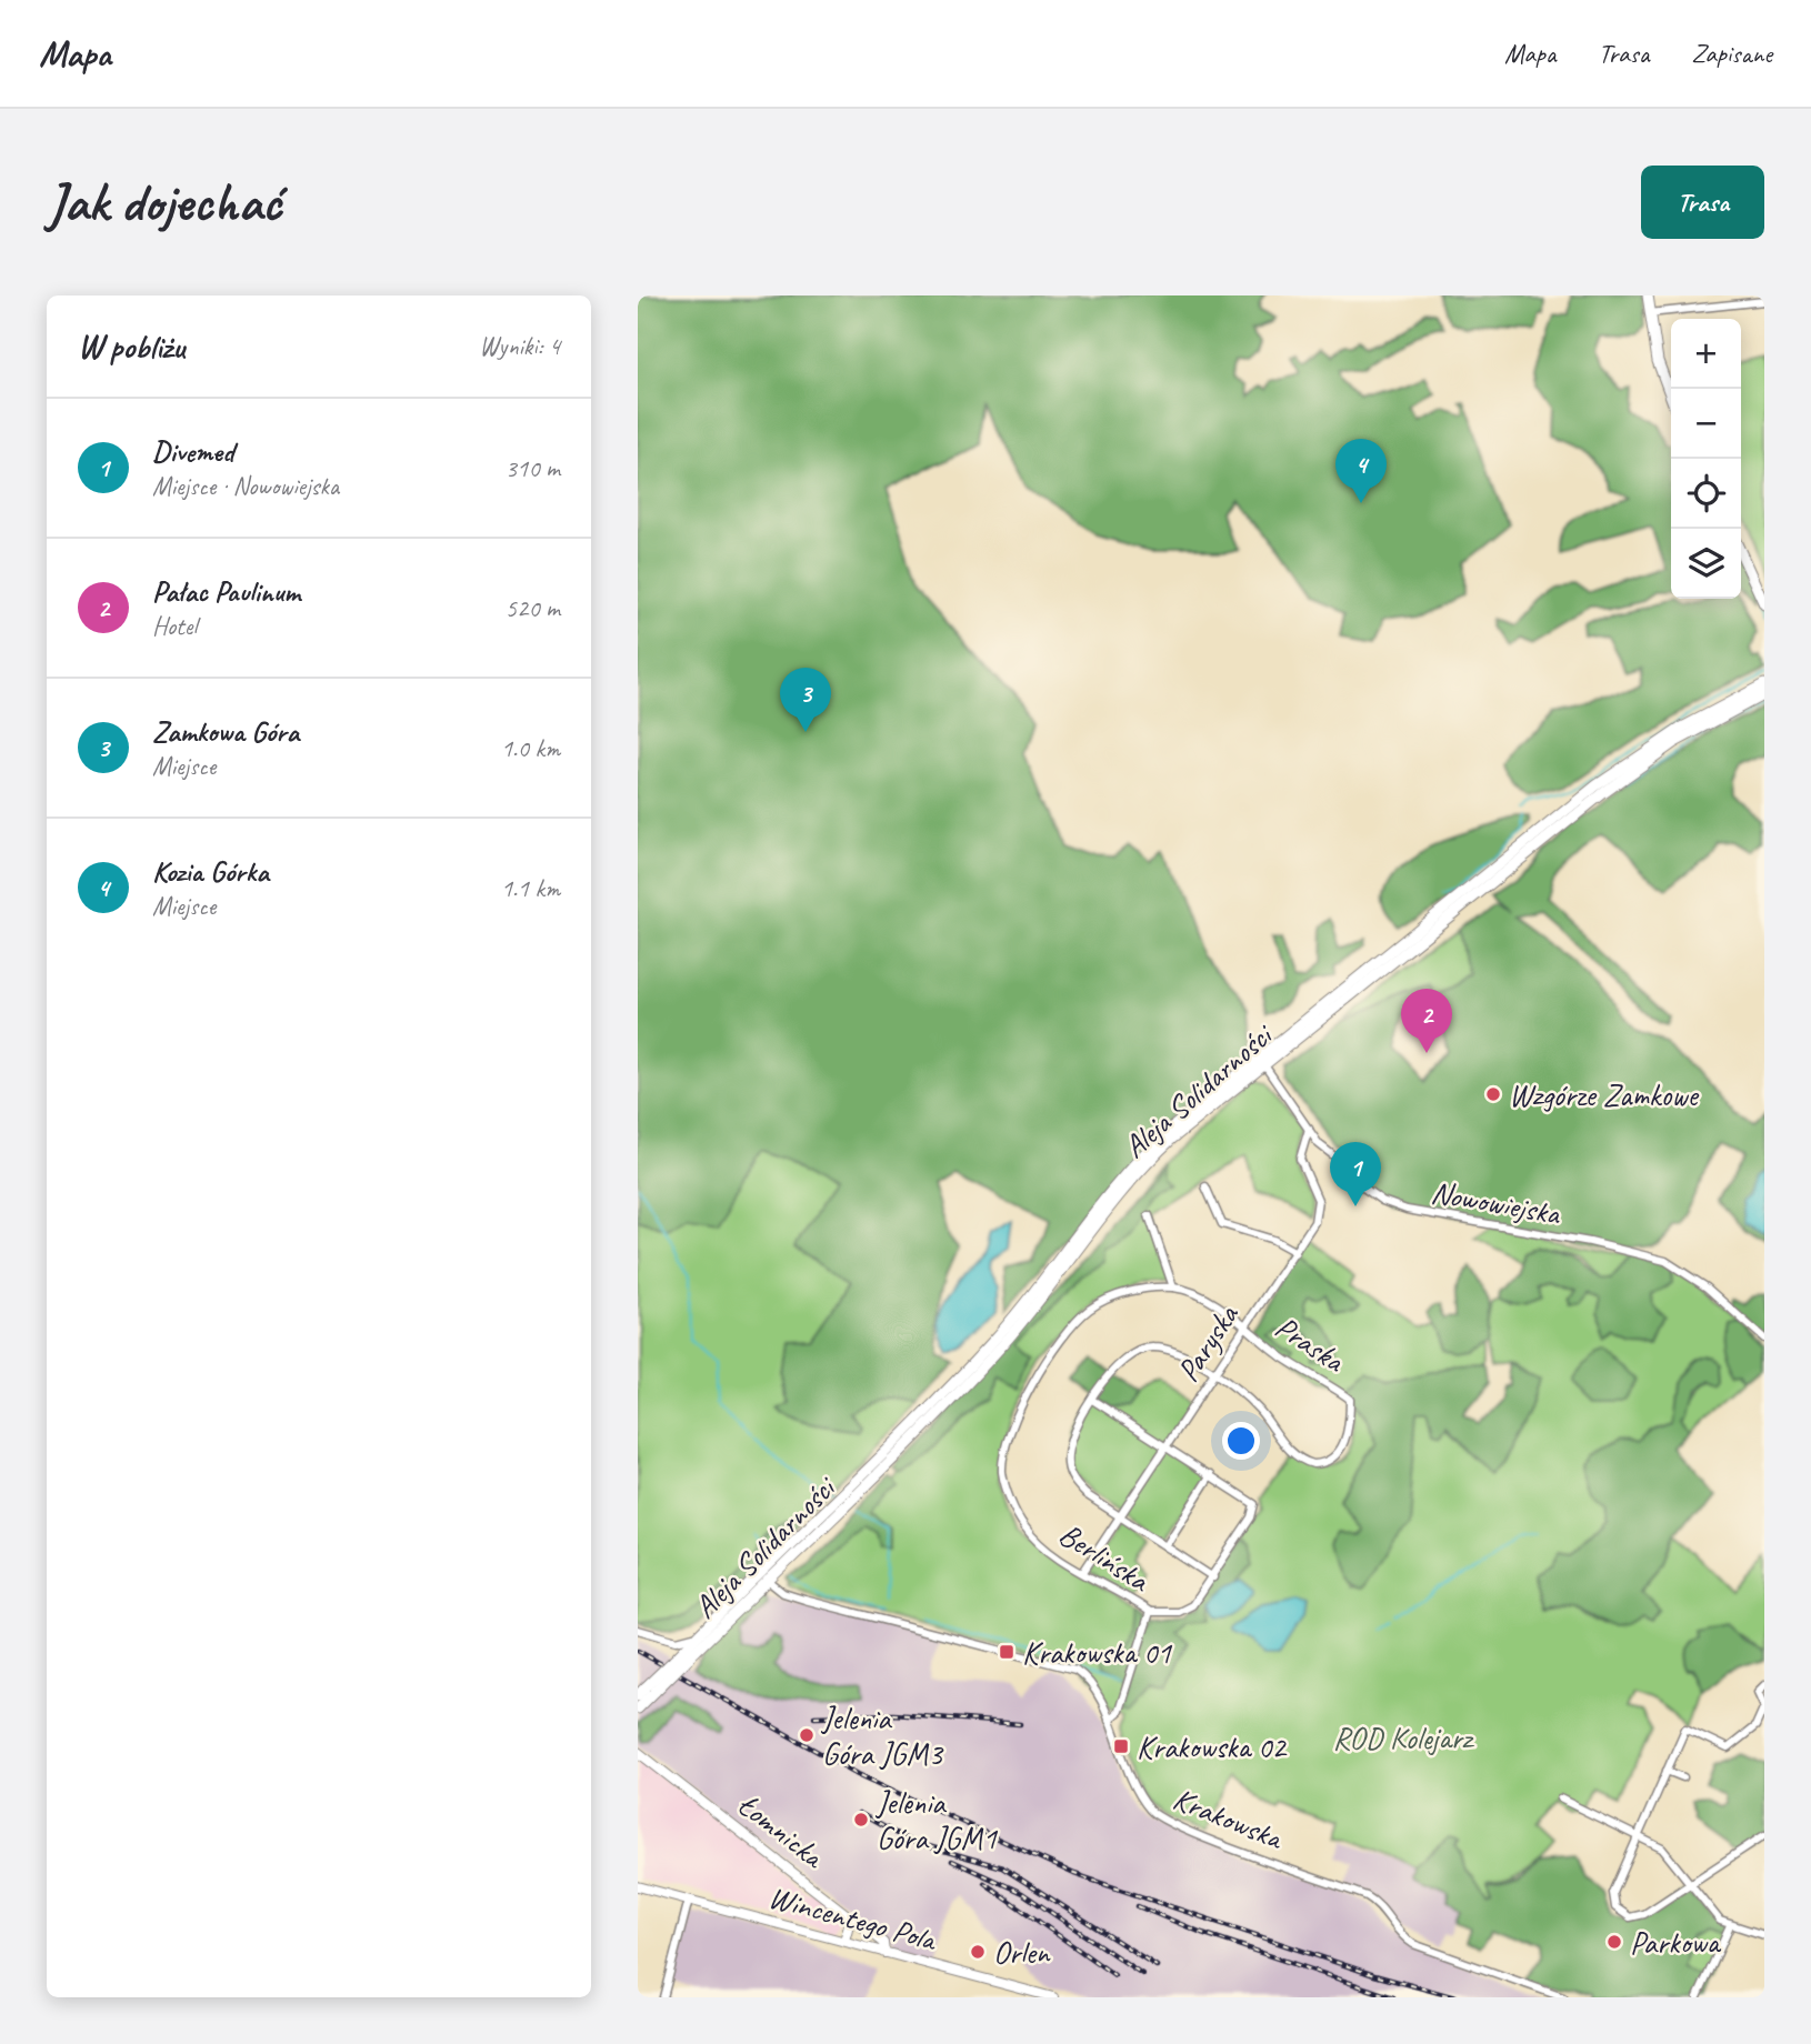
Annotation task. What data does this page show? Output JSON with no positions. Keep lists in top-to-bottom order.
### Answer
{
  "streets": {
    "main road": ["Aleja Solidarności"],
    "street": [
      "Nowowiejska",
      "Paryska",
      "Praska",
      "Berlińska",
      "Krakowska",
      "Łomnicka",
      "Wincentego Pola"
    ]
  },
  "crossings": [
    ["Aleja Solidarności", "Nowowiejska"],
    ["Aleja Solidarności", "Krakowska"],
    ["Nowowiejska", "Paryska"],
    ["Paryska", "Praska"],
    ["Paryska", "Berlińska"],
    ["Praska", "Berlińska"],
    ["Berlińska", "Krakowska"],
    ["Łomnicka", "Wincentego Pola"]
  ],
  "parks": ["ROD Kolejarz"],
  "places": {
    "other": [
      "Wzgórze Zamkowe",
      "Jelenia Góra JGM3",
      "Jelenia Góra JGM1",
      "Parkowa",
      "Orlen"
    ],
    "transit": ["Krakowska 01", "Krakowska 02"]
  },
  "page": {
    "header": "Mapa",
    "nav": ["Mapa", "Trasa", "Zapisane"],
    "buttons": "Trasa",
    "title": "Jak dojechać",
    "heading": ["W pobliżu", "Wyniki: 4"],
    "map_buttons": ["+", "−"],
    "list": [
      {
        "mark": "1",
        "name": "Divemed",
        "note": "Miejsce · Nowowiejska",
        "value": "310 m"
      },
      {
        "mark": "2",
        "name": "Pałac Paulinum",
        "note": "Hotel",
        "value": "520 m"
      },
      {
        "mark": "3",
        "name": "Zamkowa Góra",
        "note": "Miejsce",
        "value": "1.0 km"
      },
      {
        "mark": "4",
        "name": "Kozia Górka",
        "note": "Miejsce",
        "value": "1.1 km"
      }
    ],
    "pins": [
      "4",
      "3",
      "2",
      "1"
    ]
  }
}
